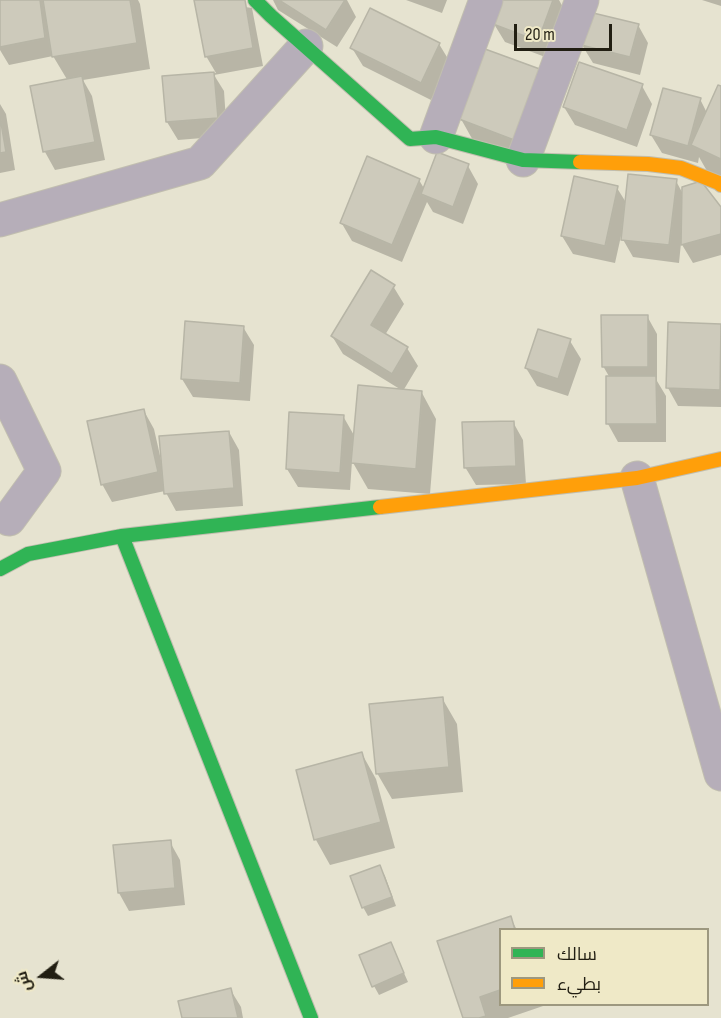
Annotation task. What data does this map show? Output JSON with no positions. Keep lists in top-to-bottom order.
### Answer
{
  "legend": ["سالك", "بطيء"],
  "scale_bar": "20 m",
  "north": "left"
}
